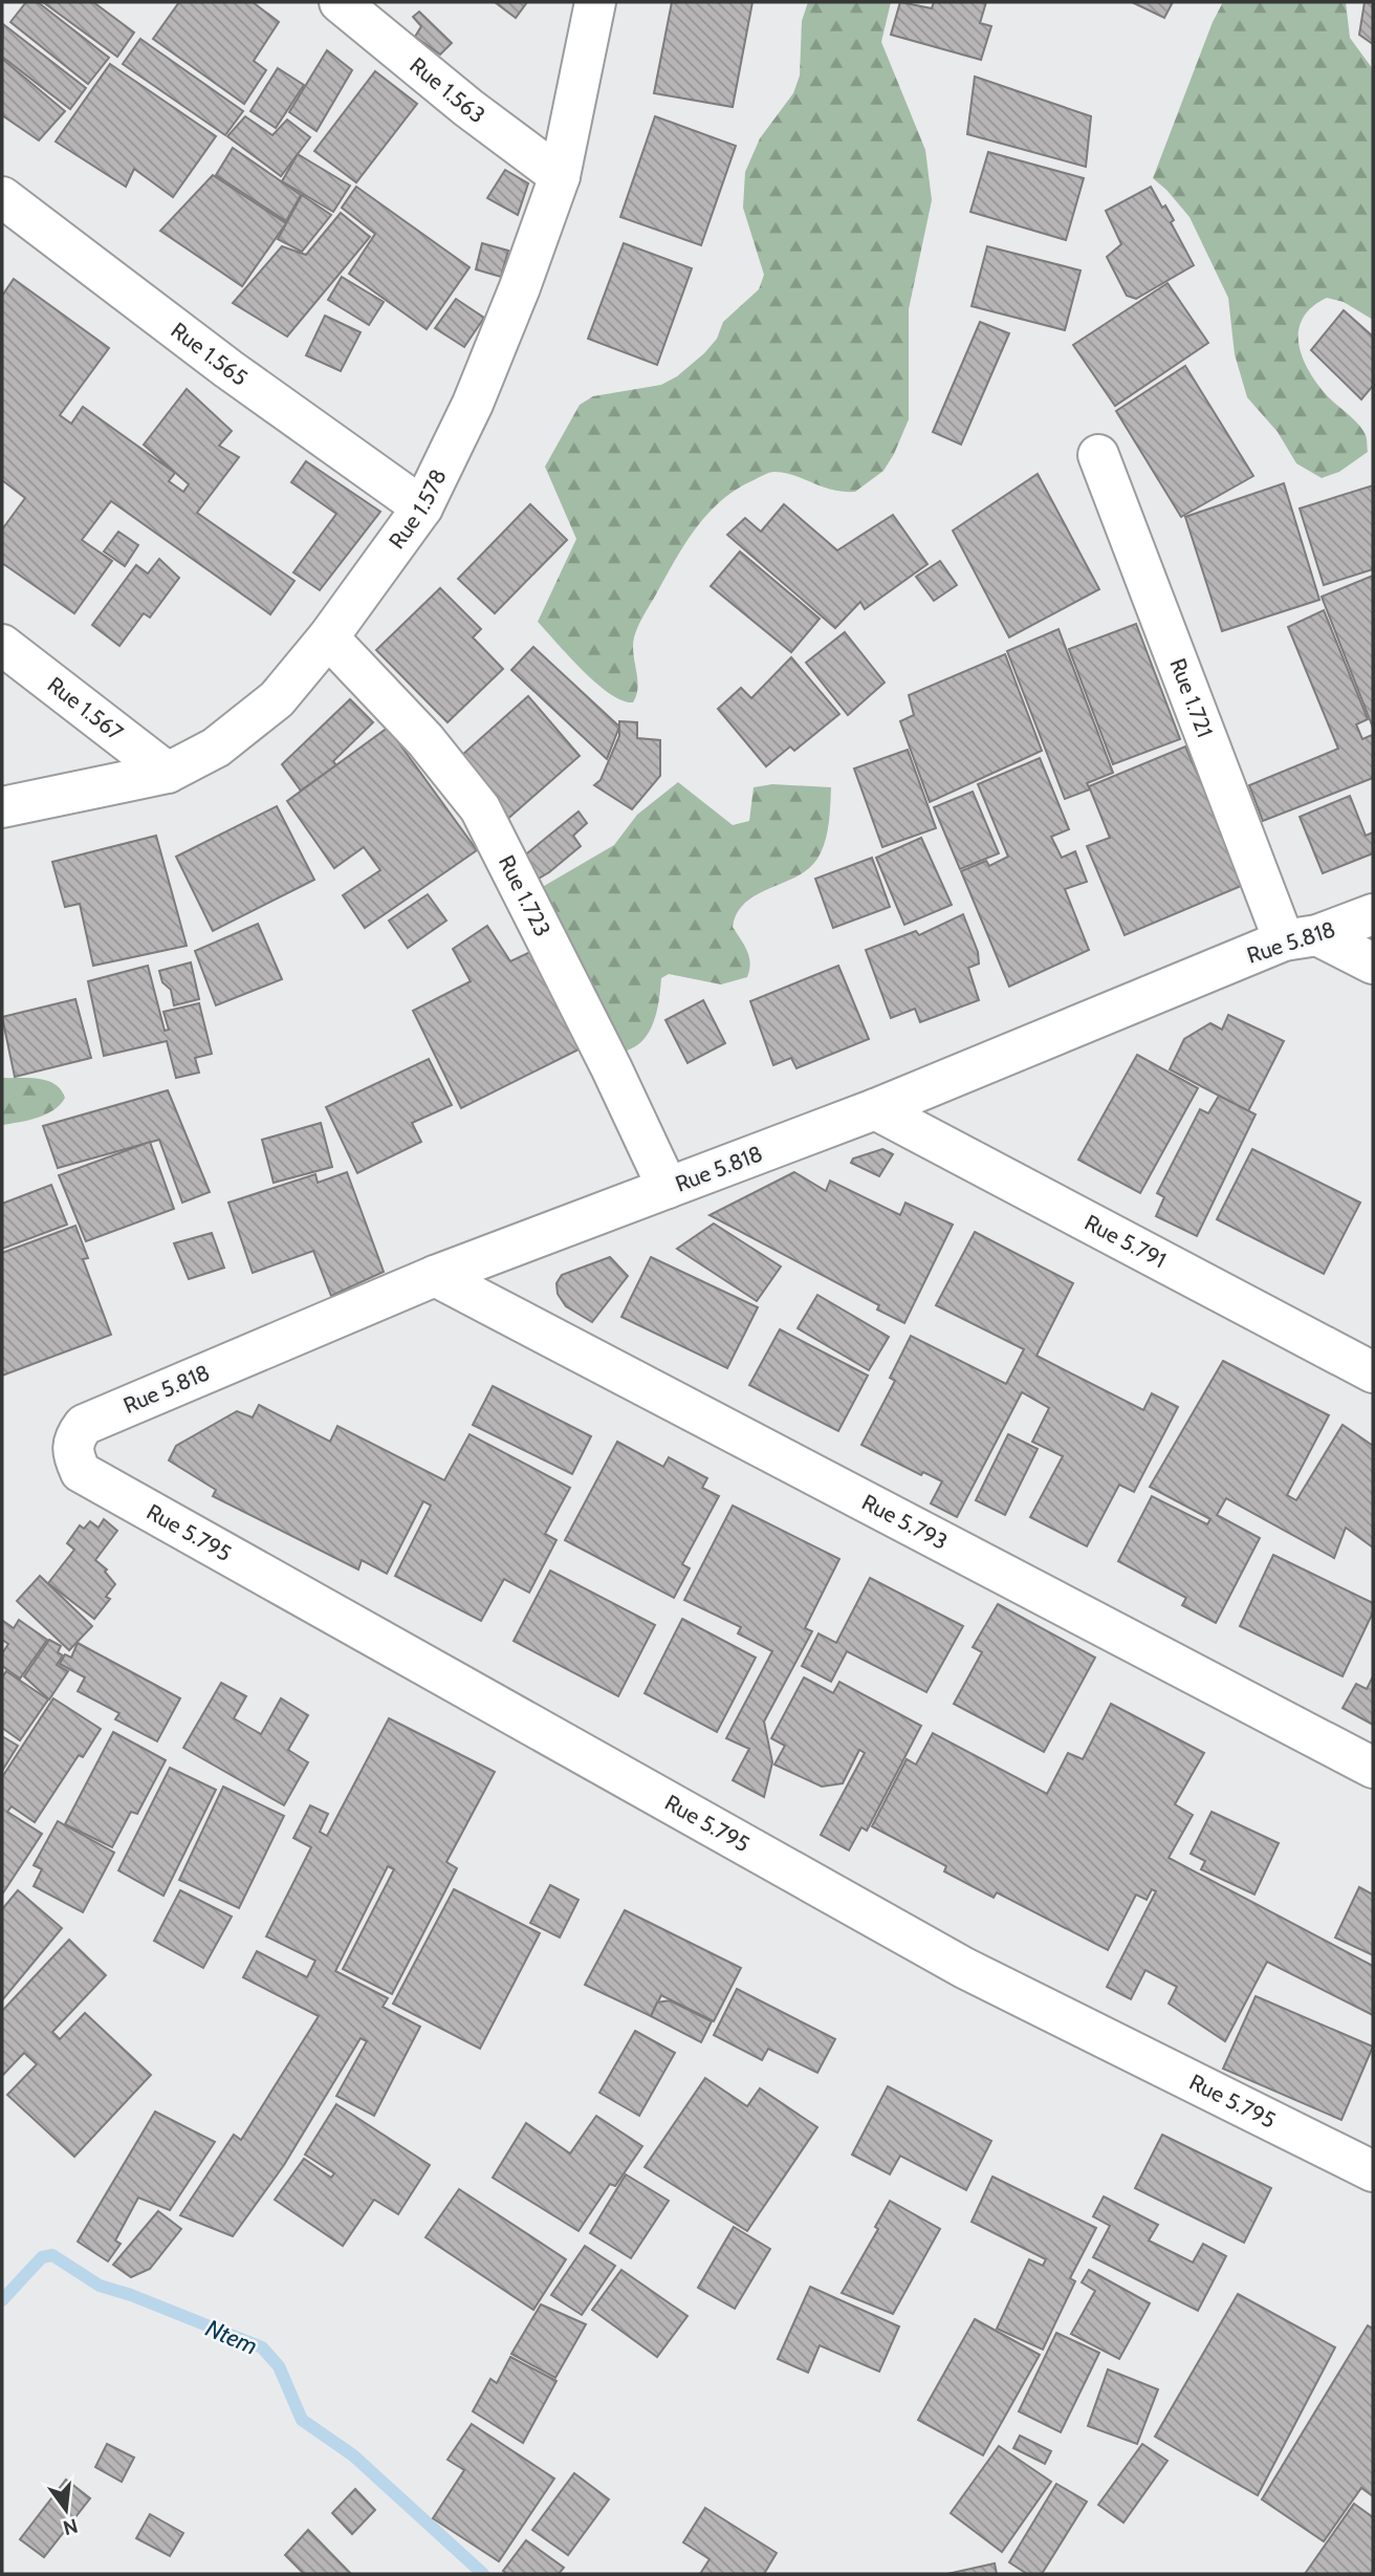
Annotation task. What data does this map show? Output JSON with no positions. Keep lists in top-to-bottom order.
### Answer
{
  "streets": {
    "street": [
      "Rue 1.563",
      "Rue 1.565",
      "Rue 1.578",
      "Rue 1.721",
      "Rue 1.567",
      "Rue 1.723",
      "Rue 5.818",
      "Rue 5.791",
      "Rue 5.793",
      "Rue 5.795"
    ]
  },
  "crossings": [
    ["Rue 1.563", "Rue 1.578"],
    ["Rue 1.565", "Rue 1.578"],
    ["Rue 1.578", "Rue 1.567"],
    ["Rue 1.578", "Rue 1.723"],
    ["Rue 1.721", "Rue 5.818"],
    ["Rue 1.723", "Rue 5.818"],
    ["Rue 5.818", "Rue 5.791"],
    ["Rue 5.818", "Rue 5.793"],
    ["Rue 5.818", "Rue 5.795"]
  ],
  "water": ["Ntem"],
  "north": "bottom"
}
